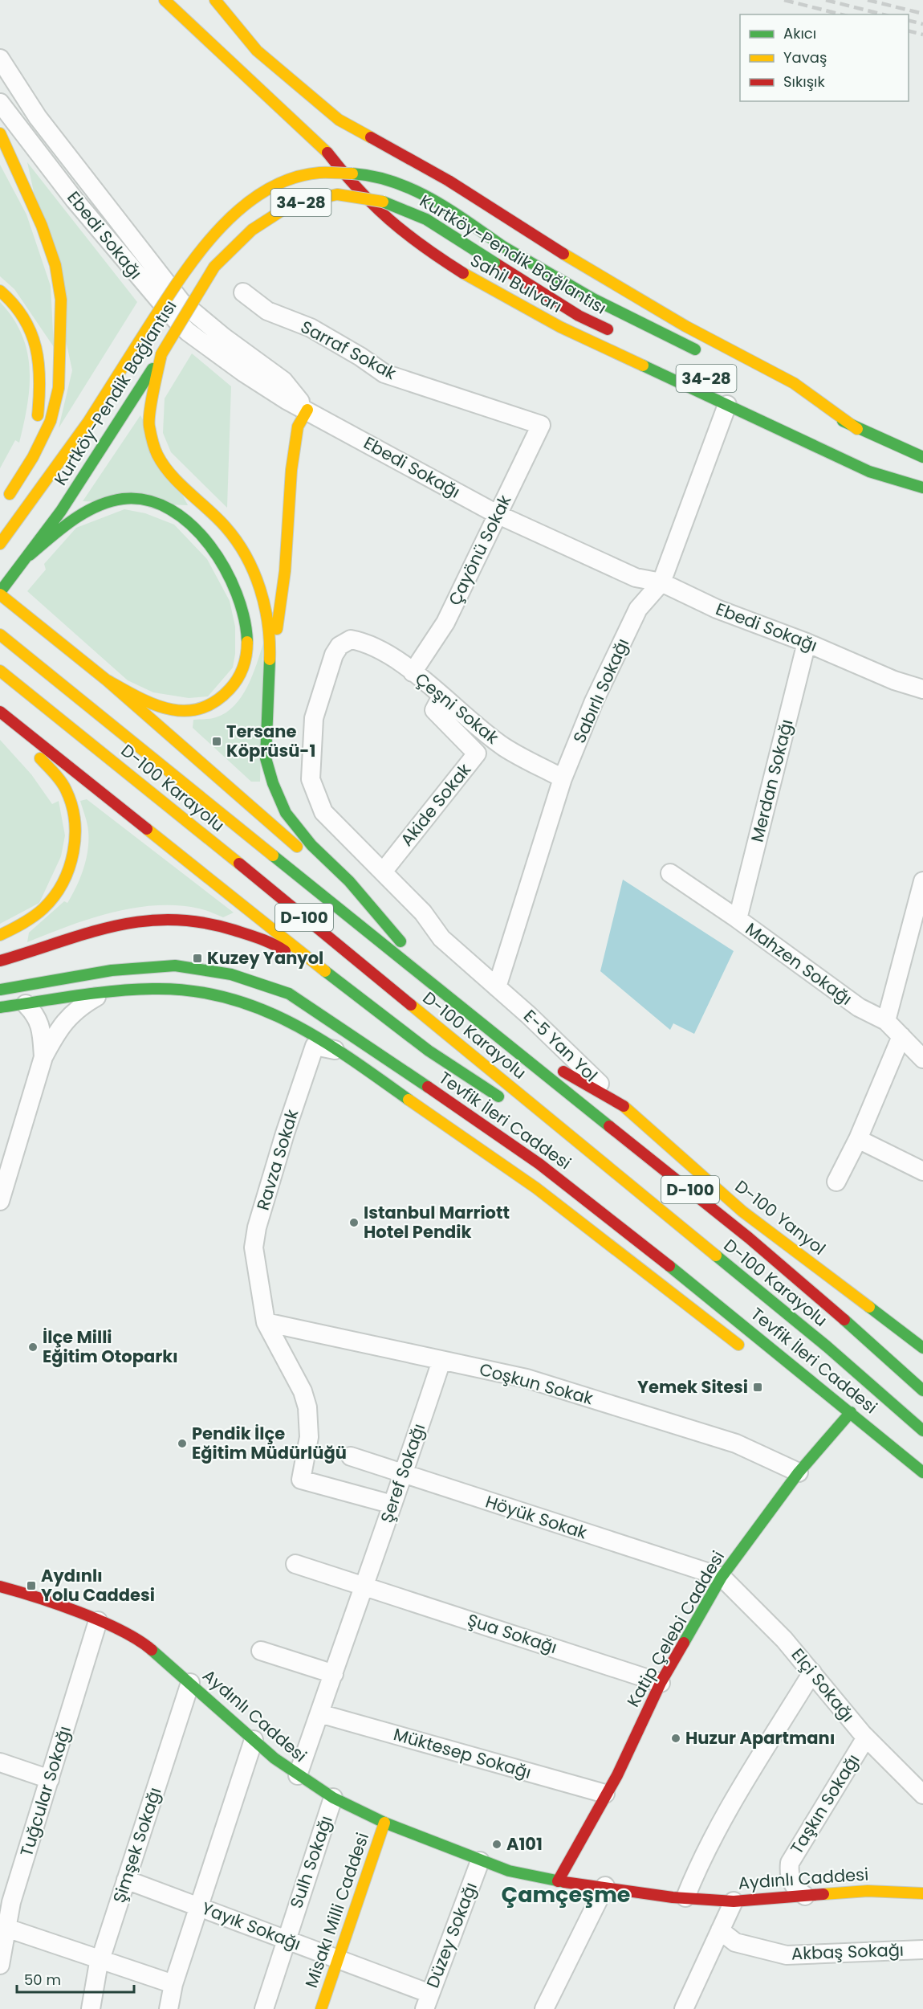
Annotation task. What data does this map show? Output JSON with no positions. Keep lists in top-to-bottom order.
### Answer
{
  "streets": {
    "main road": [
      "34-28",
      "Kurtköy-Pendik Bağlantısı",
      "Sahil Bulvarı",
      "D-100 Karayolu",
      "D-100",
      "Tevfik İleri Caddesi",
      "D-100 Yanyol",
      "Katip Çelebi Caddesi",
      "Aydınlı Caddesi",
      "Misakı Milli Caddesi"
    ],
    "street": [
      "Ebedi Sokağı",
      "Sarraf Sokak",
      "Çayönü Sokak",
      "Sabırlı Sokağı",
      "Çeşni Sokak",
      "Merdan Sokağı",
      "Akide Sokak",
      "Mahzen Sokağı",
      "E-5 Yan Yol",
      "Ravza Sokak",
      "Coşkun Sokak",
      "Şeref Sokağı",
      "Höyük Sokak",
      "Şua Sokağı",
      "Elçi Sokağı",
      "Müktesep Sokağı",
      "Tuğcular Sokağı",
      "Taşkın Sokağı",
      "Şimşek Sokağı",
      "Sulh Sokağı",
      "Yayık Sokağı",
      "Düzey Sokağı",
      "Akbaş Sokağı"
    ]
  },
  "crossings": [
    ["34-28", "Kurtköy-Pendik Bağlantısı"],
    ["Ebedi Sokağı", "Çayönü Sokak"],
    ["Ebedi Sokağı", "Sabırlı Sokağı"],
    ["Ebedi Sokağı", "Merdan Sokağı"],
    ["Sahil Bulvarı", "Sabırlı Sokağı"],
    ["Sarraf Sokak", "Çayönü Sokak"],
    ["Çayönü Sokak", "Çeşni Sokak"],
    ["Sabırlı Sokağı", "Çeşni Sokak"],
    ["Sabırlı Sokağı", "E-5 Yan Yol"],
    ["Çeşni Sokak", "Akide Sokak"],
    ["Çeşni Sokak", "E-5 Yan Yol"],
    ["Merdan Sokağı", "Mahzen Sokağı"],
    ["D-100 Karayolu", "D-100 Yanyol"],
    ["Akide Sokak", "E-5 Yan Yol"],
    ["E-5 Yan Yol", "D-100 Yanyol"],
    ["Tevfik İleri Caddesi", "Ravza Sokak"],
    ["Tevfik İleri Caddesi", "Katip Çelebi Caddesi"],
    ["Ravza Sokak", "Coşkun Sokak"],
    ["Coşkun Sokak", "Şeref Sokağı"],
    ["Coşkun Sokak", "Katip Çelebi Caddesi"],
    ["Şeref Sokağı", "Höyük Sokak"],
    ["Şeref Sokağı", "Şua Sokağı"],
    ["Şeref Sokağı", "Aydınlı Caddesi"],
    ["Şeref Sokağı", "Müktesep Sokağı"],
    ["Höyük Sokak", "Katip Çelebi Caddesi"],
    ["Höyük Sokak", "Elçi Sokağı"],
    ["Katip Çelebi Caddesi", "Şua Sokağı"],
    ["Katip Çelebi Caddesi", "Elçi Sokağı"],
    ["Katip Çelebi Caddesi", "Aydınlı Caddesi"],
    ["Katip Çelebi Caddesi", "Müktesep Sokağı"],
    ["Elçi Sokağı", "Taşkın Sokağı"],
    ["Aydınlı Caddesi", "Tuğcular Sokağı"],
    ["Aydınlı Caddesi", "Taşkın Sokağı"],
    ["Aydınlı Caddesi", "Şimşek Sokağı"],
    ["Aydınlı Caddesi", "Sulh Sokağı"],
    ["Aydınlı Caddesi", "Misakı Milli Caddesi"],
    ["Aydınlı Caddesi", "Düzey Sokağı"],
    ["Şimşek Sokağı", "Yayık Sokağı"],
    ["Sulh Sokağı", "Yayık Sokağı"],
    ["Misakı Milli Caddesi", "Yayık Sokağı"],
    ["Yayık Sokağı", "Düzey Sokağı"]
  ],
  "districts": ["Çamçeşme"],
  "places": {
    "transit": [
      "Tersane Köprüsü-1",
      "Kuzey Yanyol",
      "Yemek Sitesi",
      "Aydınlı Yolu Caddesi"
    ],
    "other": [
      "Istanbul Marriott Hotel Pendik",
      "İlçe Milli Eğitim Otoparkı",
      "Pendik İlçe Eğitim Müdürlüğü",
      "Huzur Apartmanı",
      "A101"
    ]
  },
  "legend": ["Akıcı", "Yavaş", "Sıkışık"],
  "scale_bar": "50 m"
}
